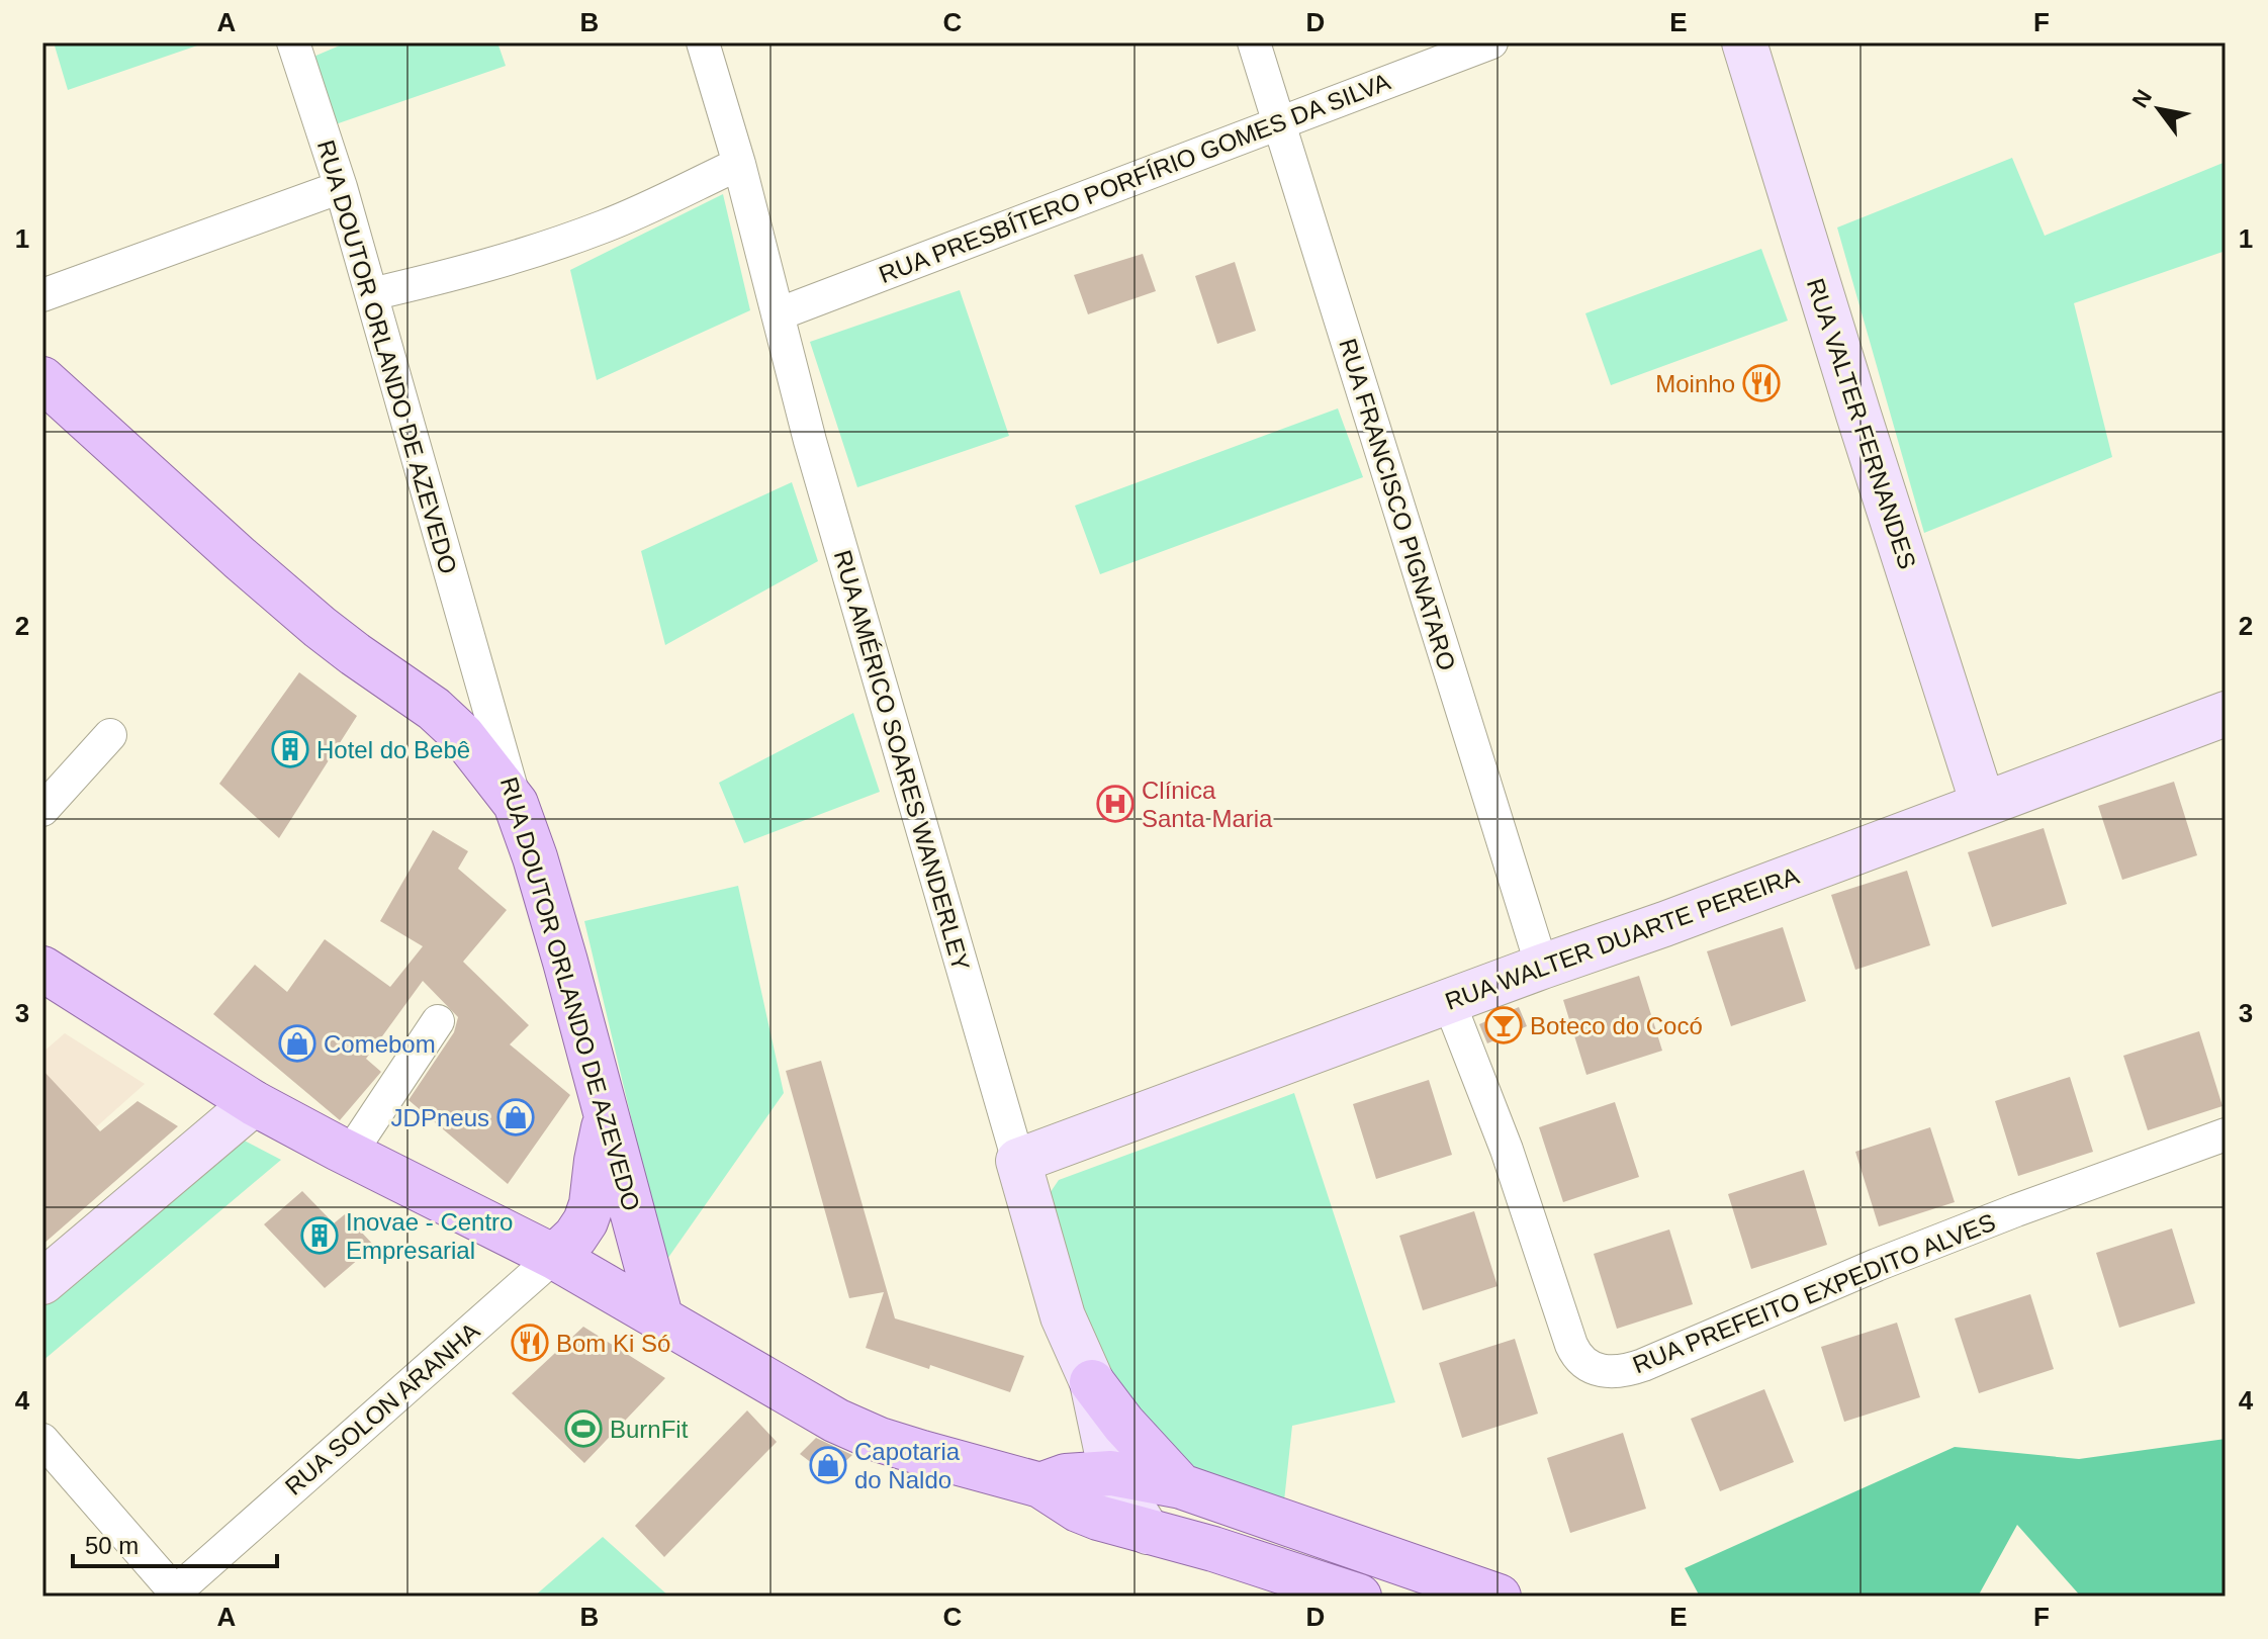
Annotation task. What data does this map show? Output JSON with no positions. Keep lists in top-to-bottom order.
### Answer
{
  "streets": {
    "main road": [
      "RUA DOUTOR ORLANDO DE AZEVEDO",
      "RUA VALTER FERNANDES",
      "RUA AMÉRICO SOARES WANDERLEY",
      "RUA WALTER DUARTE PEREIRA"
    ],
    "street": [
      "RUA PRESBÍTERO PORFÍRIO GOMES DA SILVA",
      "RUA FRANCISCO PIGNATARO",
      "RUA PREFEITO EXPEDITO ALVES",
      "RUA SOLON ARANHA"
    ]
  },
  "crossings": [
    ["RUA PRESBÍTERO PORFÍRIO GOMES DA SILVA", "RUA FRANCISCO PIGNATARO"],
    ["RUA PRESBÍTERO PORFÍRIO GOMES DA SILVA", "RUA AMÉRICO SOARES WANDERLEY"],
    ["RUA VALTER FERNANDES", "RUA WALTER DUARTE PEREIRA"],
    ["RUA FRANCISCO PIGNATARO", "RUA WALTER DUARTE PEREIRA"],
    ["RUA AMÉRICO SOARES WANDERLEY", "RUA WALTER DUARTE PEREIRA"],
    ["RUA WALTER DUARTE PEREIRA", "RUA PREFEITO EXPEDITO ALVES"]
  ],
  "places": {
    "restaurant": ["Moinho", "Bom Ki Só"],
    "building": ["Hotel do Bebê", "Inovae - Centro Empresarial"],
    "hospital": ["Clínica Santa Maria"],
    "bar": ["Boteco do Cocó"],
    "shop": ["Comebom", "JDPneus", "Capotaria do Naldo"],
    "sports": ["BurnFit"]
  },
  "scale_bar": "50 m",
  "north": "top left",
  "grid": {
    "columns": [
      "A",
      "B",
      "C",
      "D",
      "E",
      "F"
    ],
    "rows": [
      "1",
      "2",
      "3",
      "4"
    ]
  }
}
